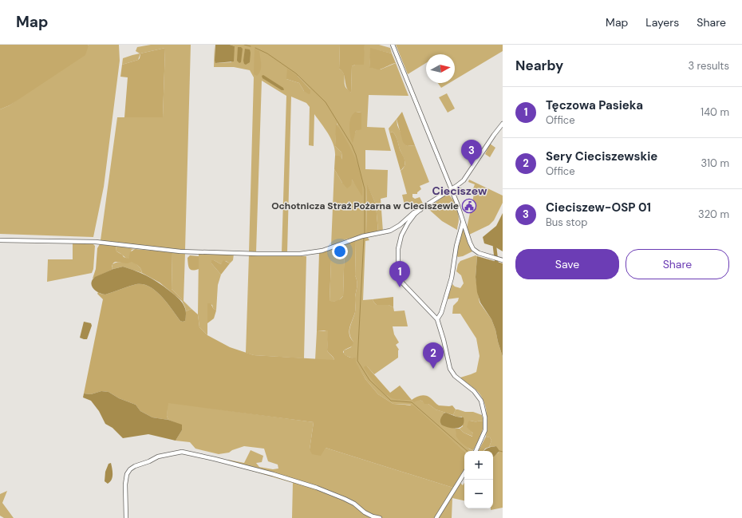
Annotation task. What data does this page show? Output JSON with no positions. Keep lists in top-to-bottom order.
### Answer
{
  "districts": ["Cieciszew"],
  "places": {
    "public building": ["Ochotnicza Straż Pożarna w Cieciszewie"]
  },
  "north": "right",
  "page": {
    "header": "Map",
    "nav": ["Map", "Layers", "Share"],
    "heading": ["Nearby", "3 results"],
    "list": [
      {
        "mark": "1",
        "name": "Tęczowa Pasieka",
        "note": "Office",
        "value": "140 m"
      },
      {
        "mark": "2",
        "name": "Sery Cieciszewskie",
        "note": "Office",
        "value": "310 m"
      },
      {
        "mark": "3",
        "name": "Cieciszew-OSP 01",
        "note": "Bus stop",
        "value": "320 m"
      }
    ],
    "pins": ["3", "1", "2"],
    "buttons": ["Save", "Share"],
    "map_buttons": ["+", "−"]
  }
}
